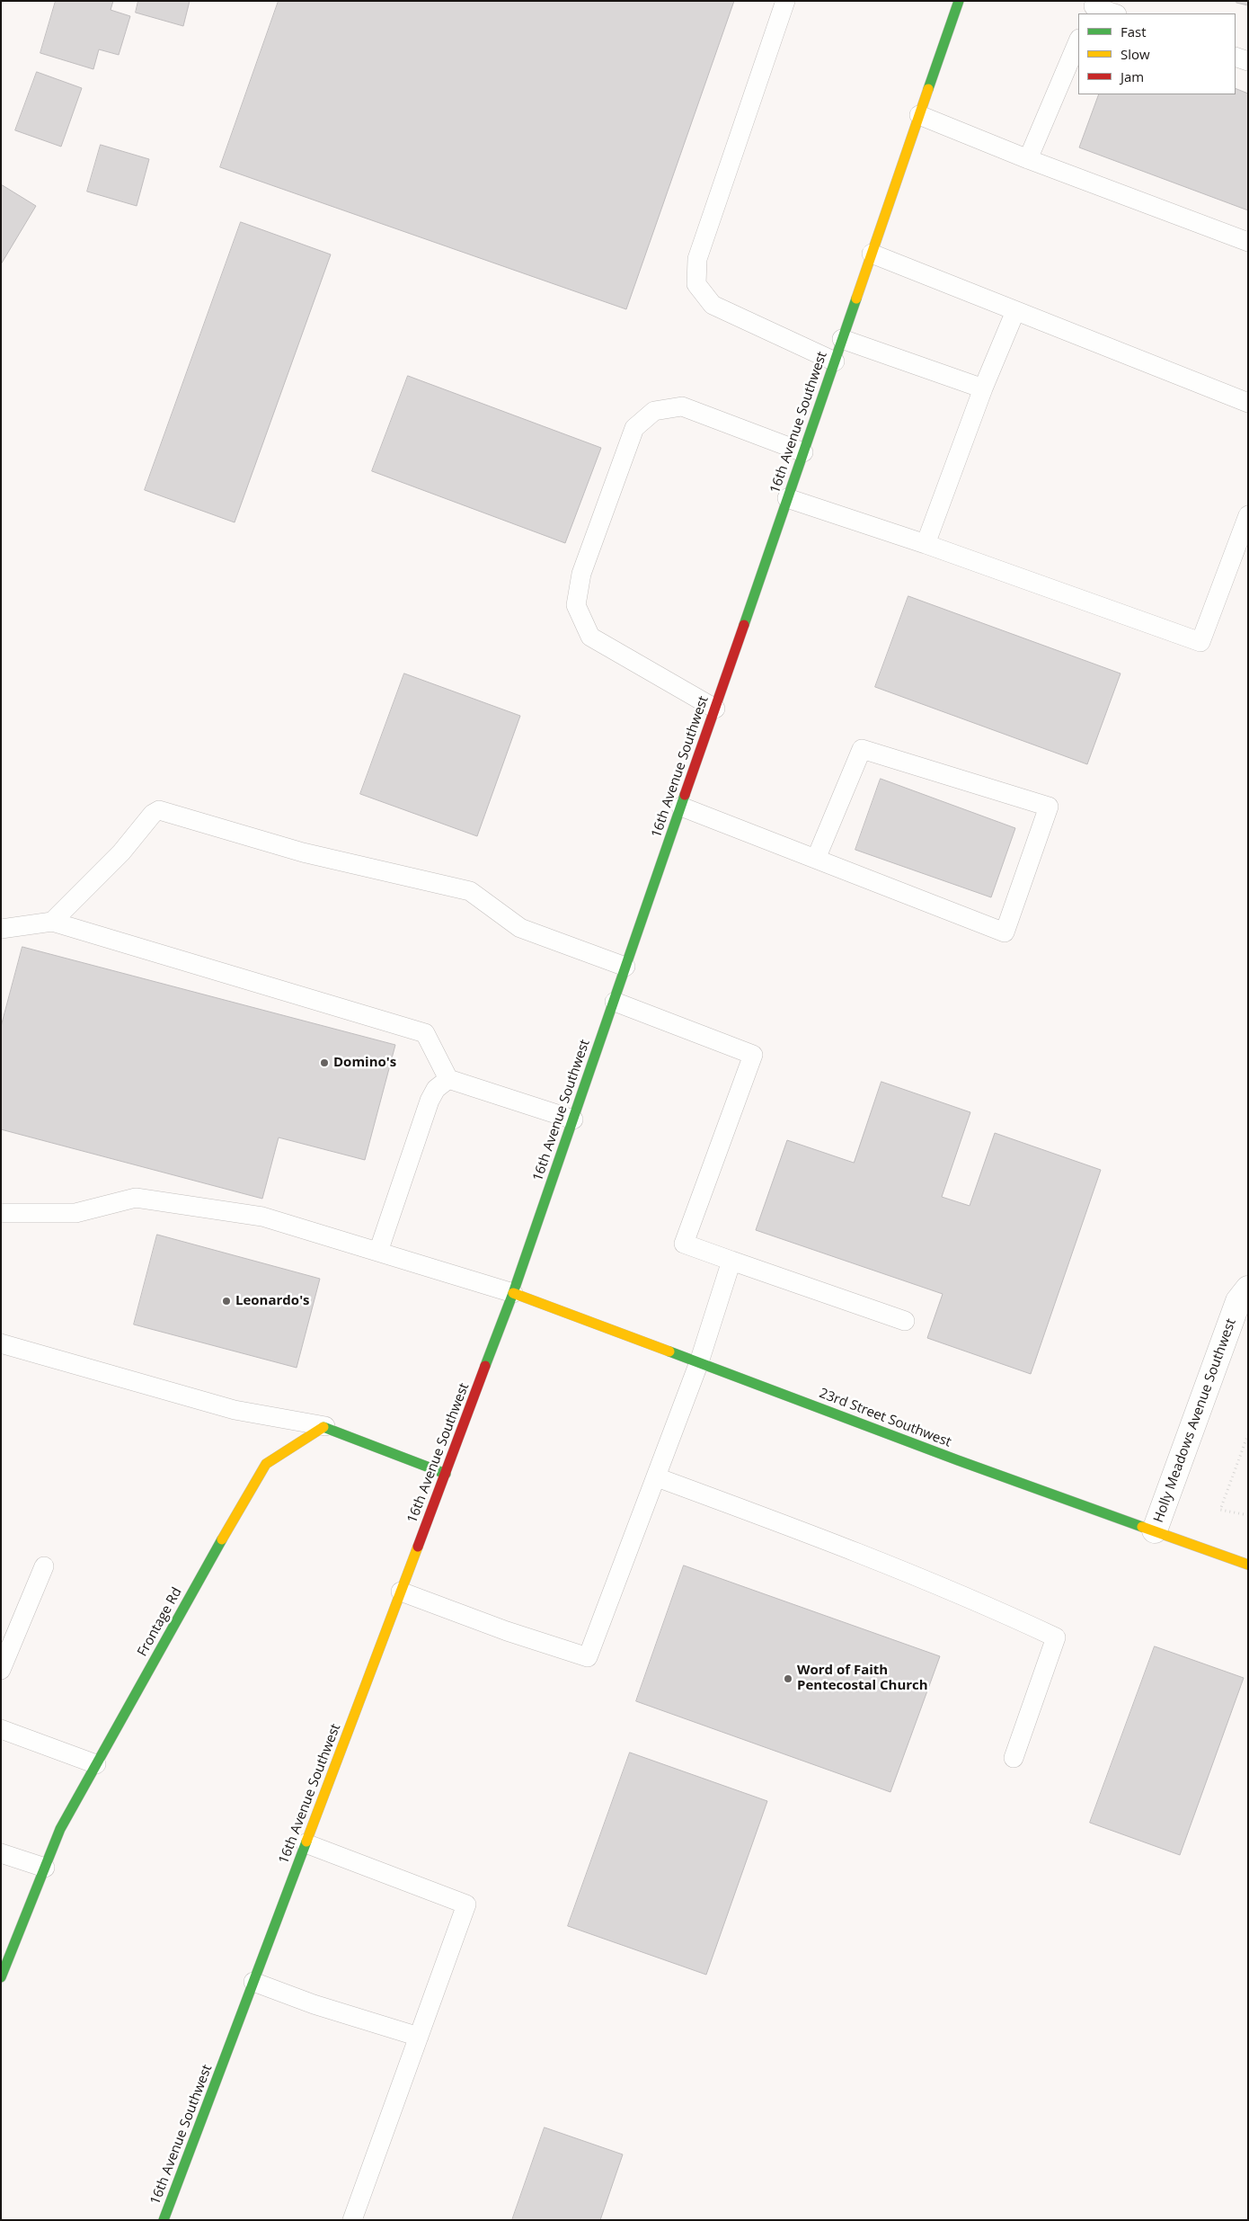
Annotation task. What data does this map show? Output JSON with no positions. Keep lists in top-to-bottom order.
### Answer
{
  "streets": {
    "main road": ["16th Avenue Southwest", "23rd Street Southwest", "Frontage Rd"],
    "street": ["Holly Meadows Avenue Southwest"]
  },
  "crossings": [
    ["16th Avenue Southwest", "23rd Street Southwest"],
    ["23rd Street Southwest", "Holly Meadows Avenue Southwest"]
  ],
  "places": ["Domino's", "Leonardo's", "Word of Faith Pentecostal Church"],
  "legend": ["Fast", "Slow", "Jam"]
}
